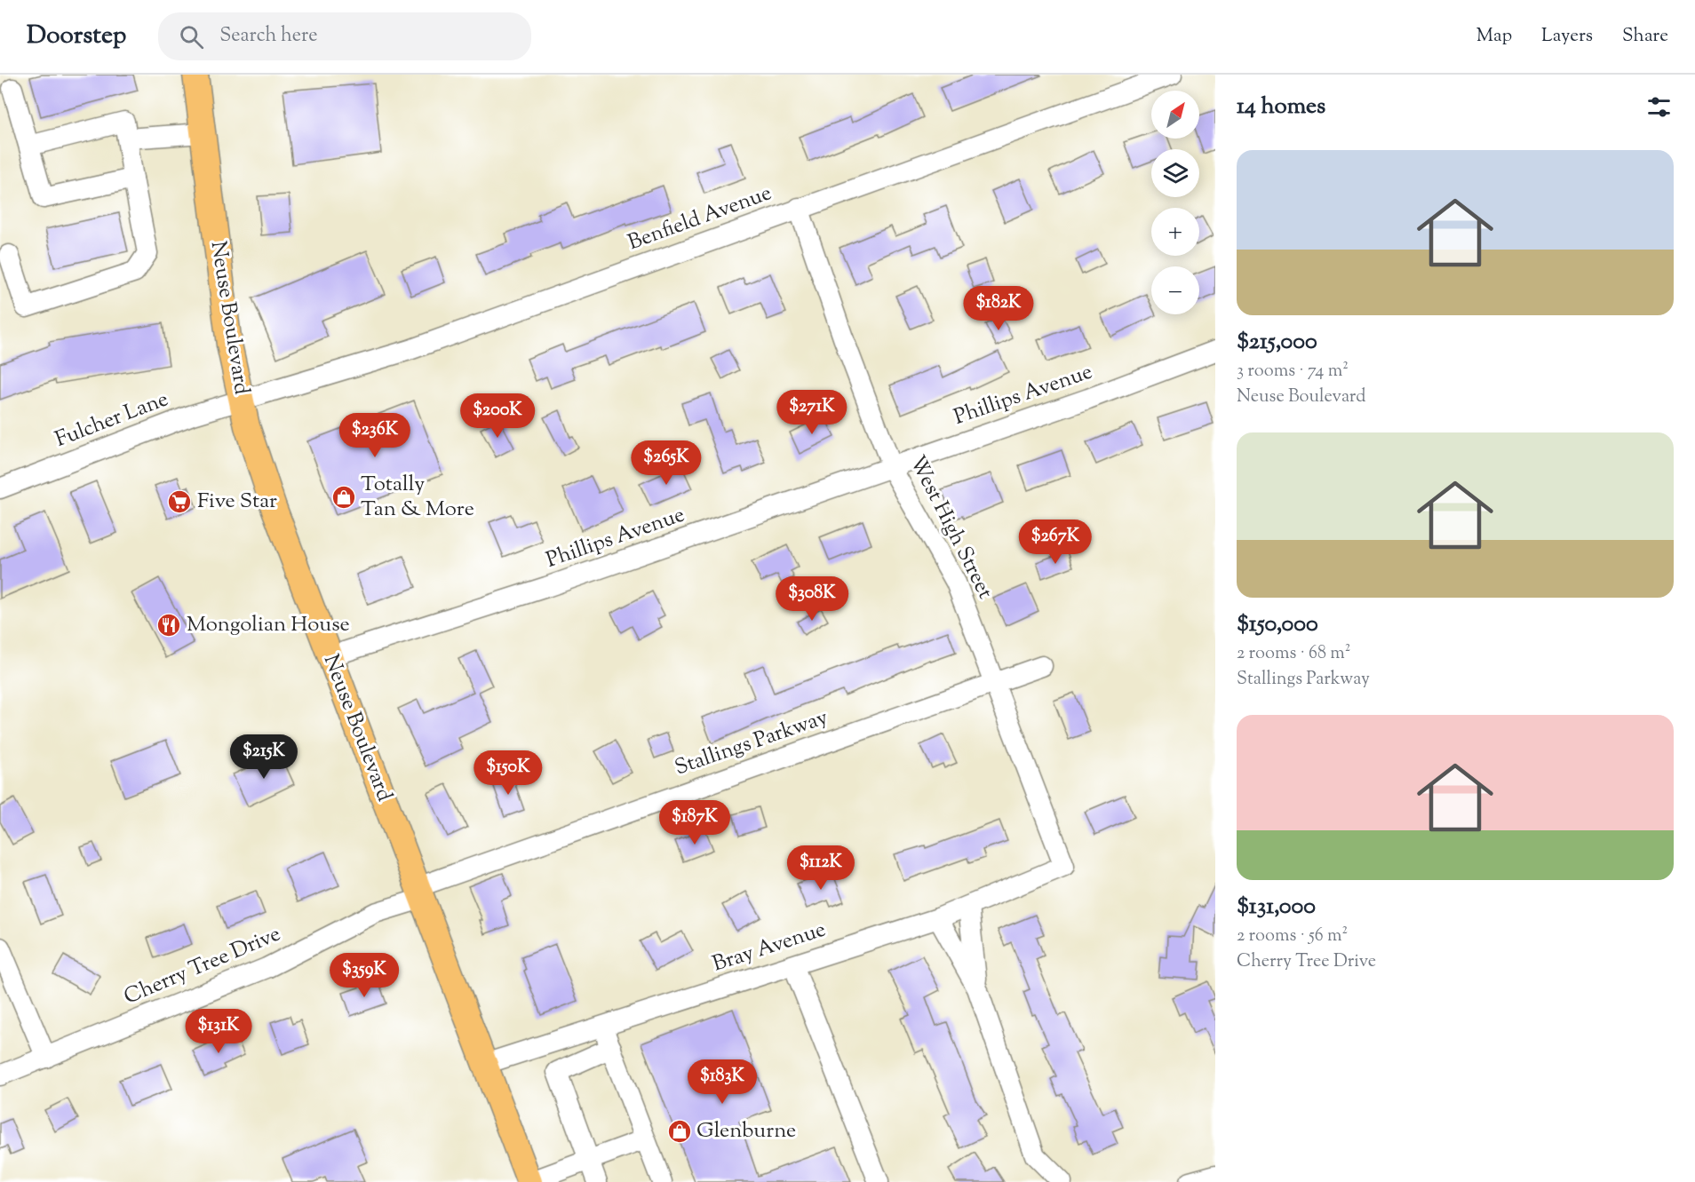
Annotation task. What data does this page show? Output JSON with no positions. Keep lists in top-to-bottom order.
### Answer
{
  "streets": {
    "main road": ["Neuse Boulevard"],
    "street": [
      "Benfield Avenue",
      "Phillips Avenue",
      "Fulcher Lane",
      "West High Street",
      "Stallings Parkway",
      "Bray Avenue",
      "Cherry Tree Drive"
    ]
  },
  "crossings": [
    ["Benfield Avenue", "Neuse Boulevard"],
    ["Benfield Avenue", "Fulcher Lane"],
    ["Benfield Avenue", "West High Street"],
    ["Neuse Boulevard", "Phillips Avenue"],
    ["Neuse Boulevard", "Fulcher Lane"],
    ["Neuse Boulevard", "Stallings Parkway"],
    ["Neuse Boulevard", "Bray Avenue"],
    ["Neuse Boulevard", "Cherry Tree Drive"],
    ["Phillips Avenue", "West High Street"],
    ["West High Street", "Stallings Parkway"],
    ["West High Street", "Bray Avenue"],
    ["Stallings Parkway", "Cherry Tree Drive"]
  ],
  "places": {
    "shop": ["Totally Tan & More", "Glenburne"],
    "supermarket": ["Five Star"],
    "restaurant": ["Mongolian House"]
  },
  "north": "top right",
  "page": {
    "header": "Doorstep",
    "search": "Search here",
    "nav": ["Map", "Layers", "Share"],
    "heading": "14 homes",
    "map_buttons": ["+", "−"],
    "list": [
      {
        "name": "$215,000",
        "note": "3 rooms · 74 m² · Neuse Boulevard"
      },
      {
        "name": "$150,000",
        "note": "2 rooms · 68 m² · Stallings Parkway"
      },
      {
        "name": "$131,000",
        "note": "2 rooms · 56 m² · Cherry Tree Drive"
      }
    ],
    "price": [
      "$182K",
      "$271K",
      "$200K",
      "$236K",
      "$265K",
      "$267K",
      "$308K",
      "$215K",
      "$150K",
      "$187K",
      "$112K",
      "$359K",
      "$131K",
      "$183K"
    ]
  }
}
